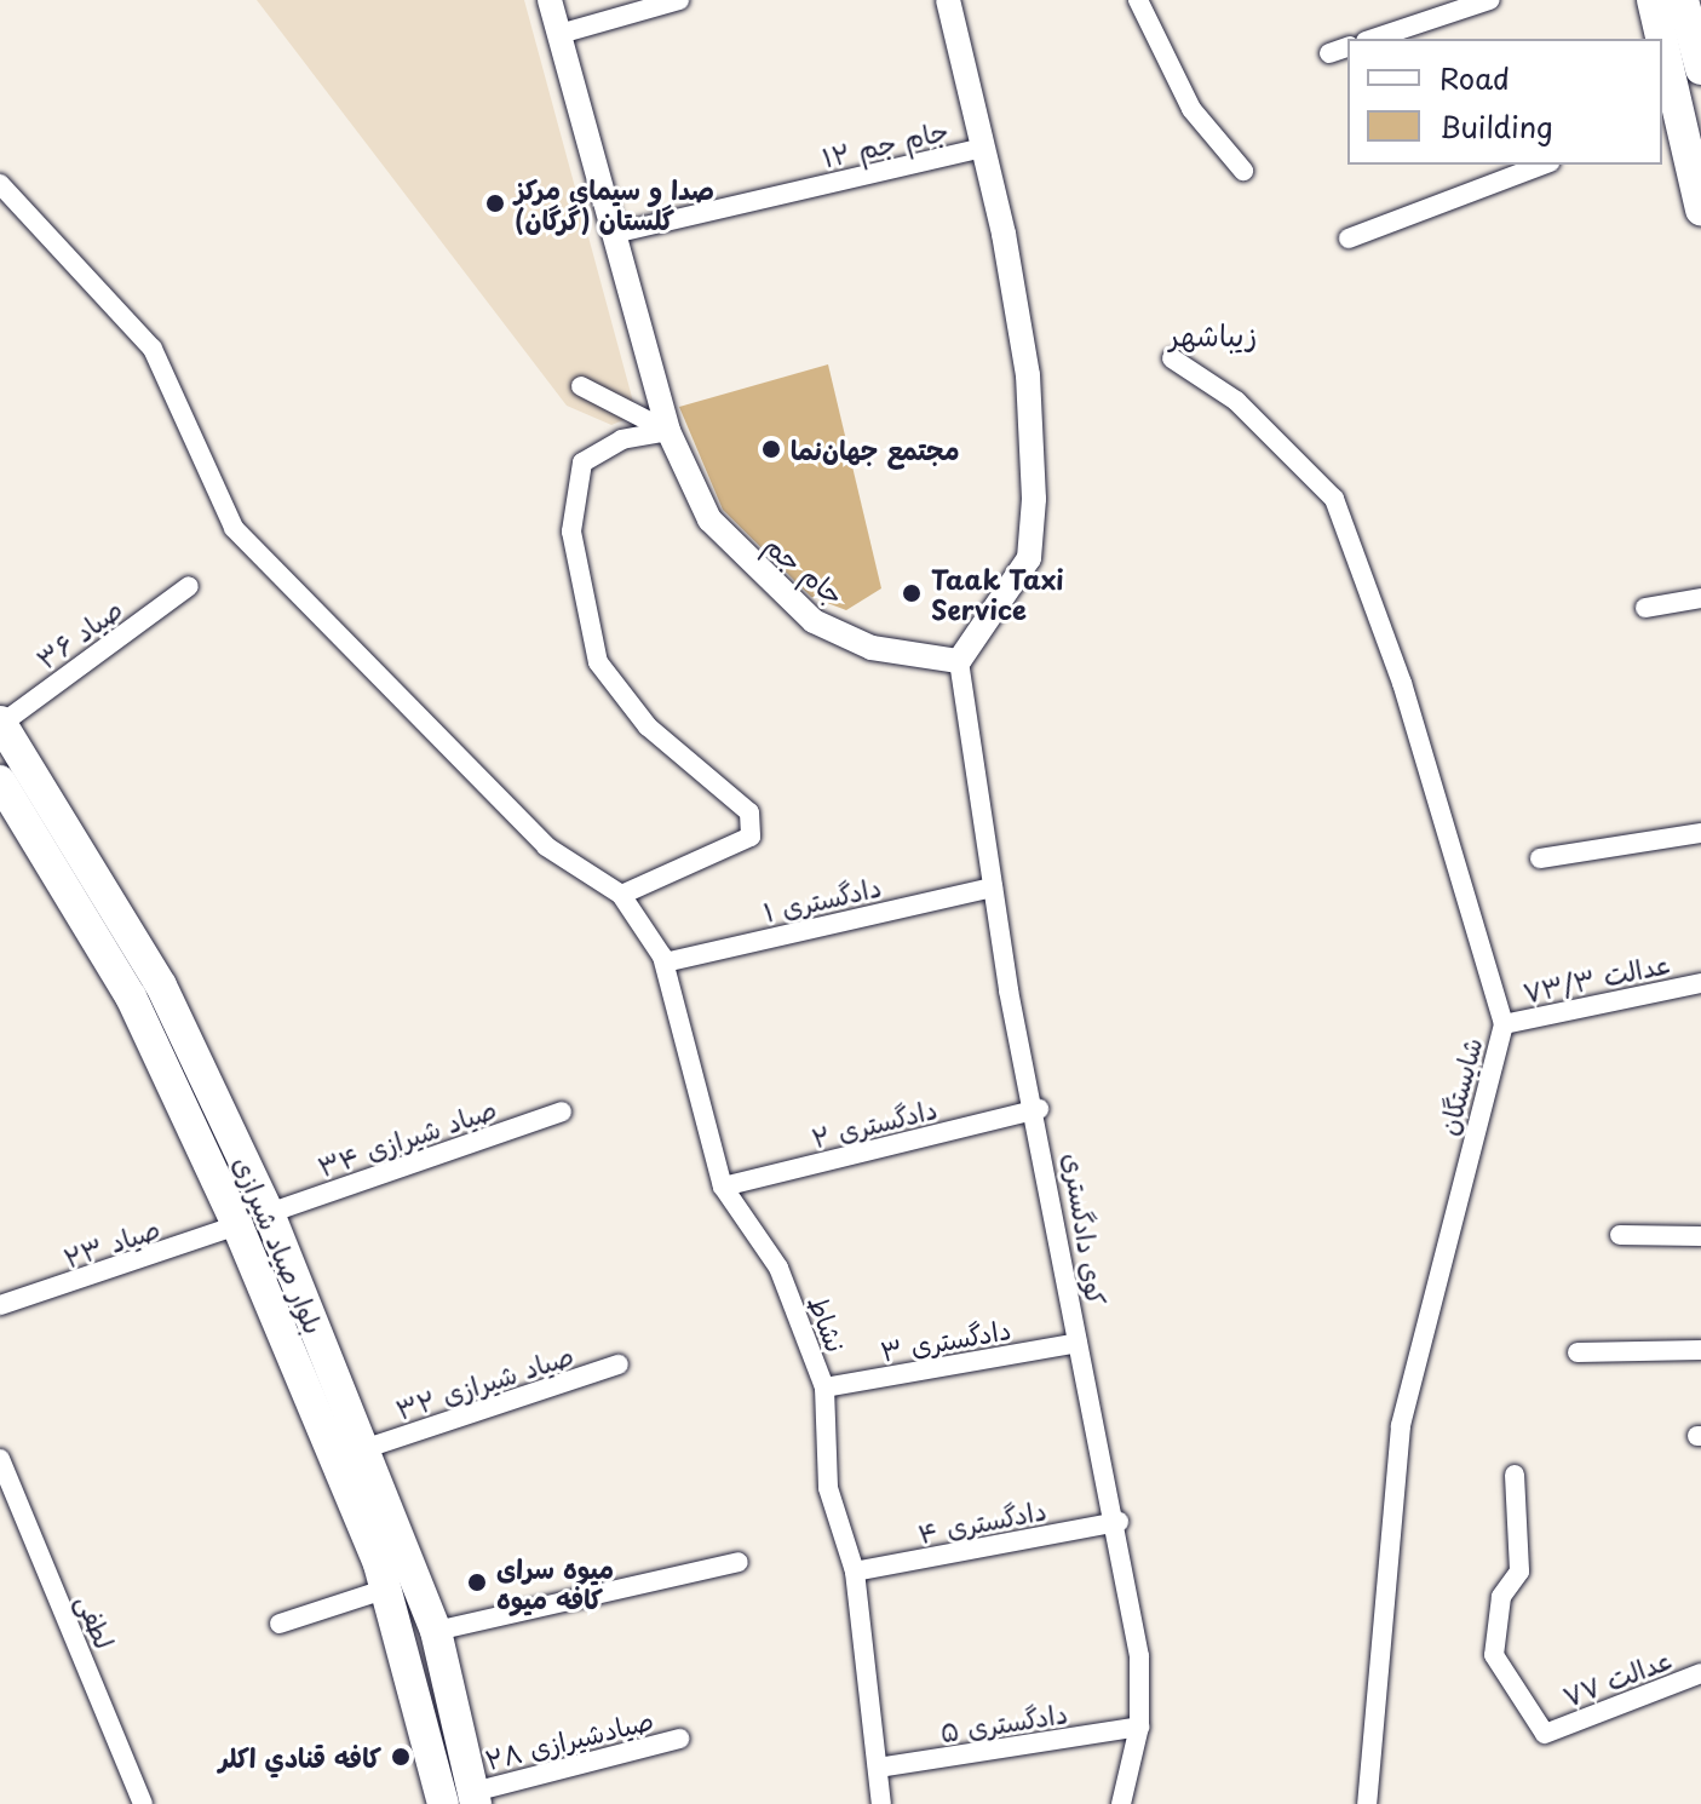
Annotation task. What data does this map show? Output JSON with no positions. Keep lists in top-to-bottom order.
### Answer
{
  "streets": {
    "main road": ["بلوار صیاد شیرازی"],
    "street": [
      "۱۲ جام جم",
      "جام جم",
      "صیاد ۳۶",
      "دادگستری ۱",
      "۷۳/۳ عدالت",
      "شایستگان",
      "دادگستری ۲",
      "صیاد شیرازی ۳۴",
      "کوی دادگستری",
      "صیاد ۲۳",
      "نشاط",
      "دادگستری ۳",
      "صیاد شیرازی ۳۲",
      "دادگستری ۴",
      "لطفی",
      "عدالت ۷۷",
      "دادگستری ۵",
      "۲۸ صیادشیرازی"
    ]
  },
  "crossings": [
    ["۱۲ جام جم", "جام جم"],
    ["جام جم", "کوی دادگستری"],
    ["صیاد ۳۶", "بلوار صیاد شیرازی"],
    ["دادگستری ۱", "کوی دادگستری"],
    ["دادگستری ۱", "نشاط"],
    ["۷۳/۳ عدالت", "شایستگان"],
    ["دادگستری ۲", "کوی دادگستری"],
    ["دادگستری ۲", "نشاط"],
    ["صیاد شیرازی ۳۴", "بلوار صیاد شیرازی"],
    ["کوی دادگستری", "دادگستری ۳"],
    ["کوی دادگستری", "دادگستری ۴"],
    ["کوی دادگستری", "دادگستری ۵"],
    ["صیاد ۲۳", "بلوار صیاد شیرازی"],
    ["بلوار صیاد شیرازی", "صیاد شیرازی ۳۲"],
    ["بلوار صیاد شیرازی", "۲۸ صیادشیرازی"],
    ["نشاط", "دادگستری ۳"],
    ["نشاط", "دادگستری ۴"],
    ["نشاط", "دادگستری ۵"]
  ],
  "districts": ["زیباشهر"],
  "places": [
    "صدا و سیمای مرکز گلستان (گرگان)",
    "مجتمع جهان‌نما",
    "Taak Taxi Service",
    "میوه سرای کافه میوه",
    "كافه قنادي اكلر"
  ],
  "legend": ["Road", "Building"]
}
